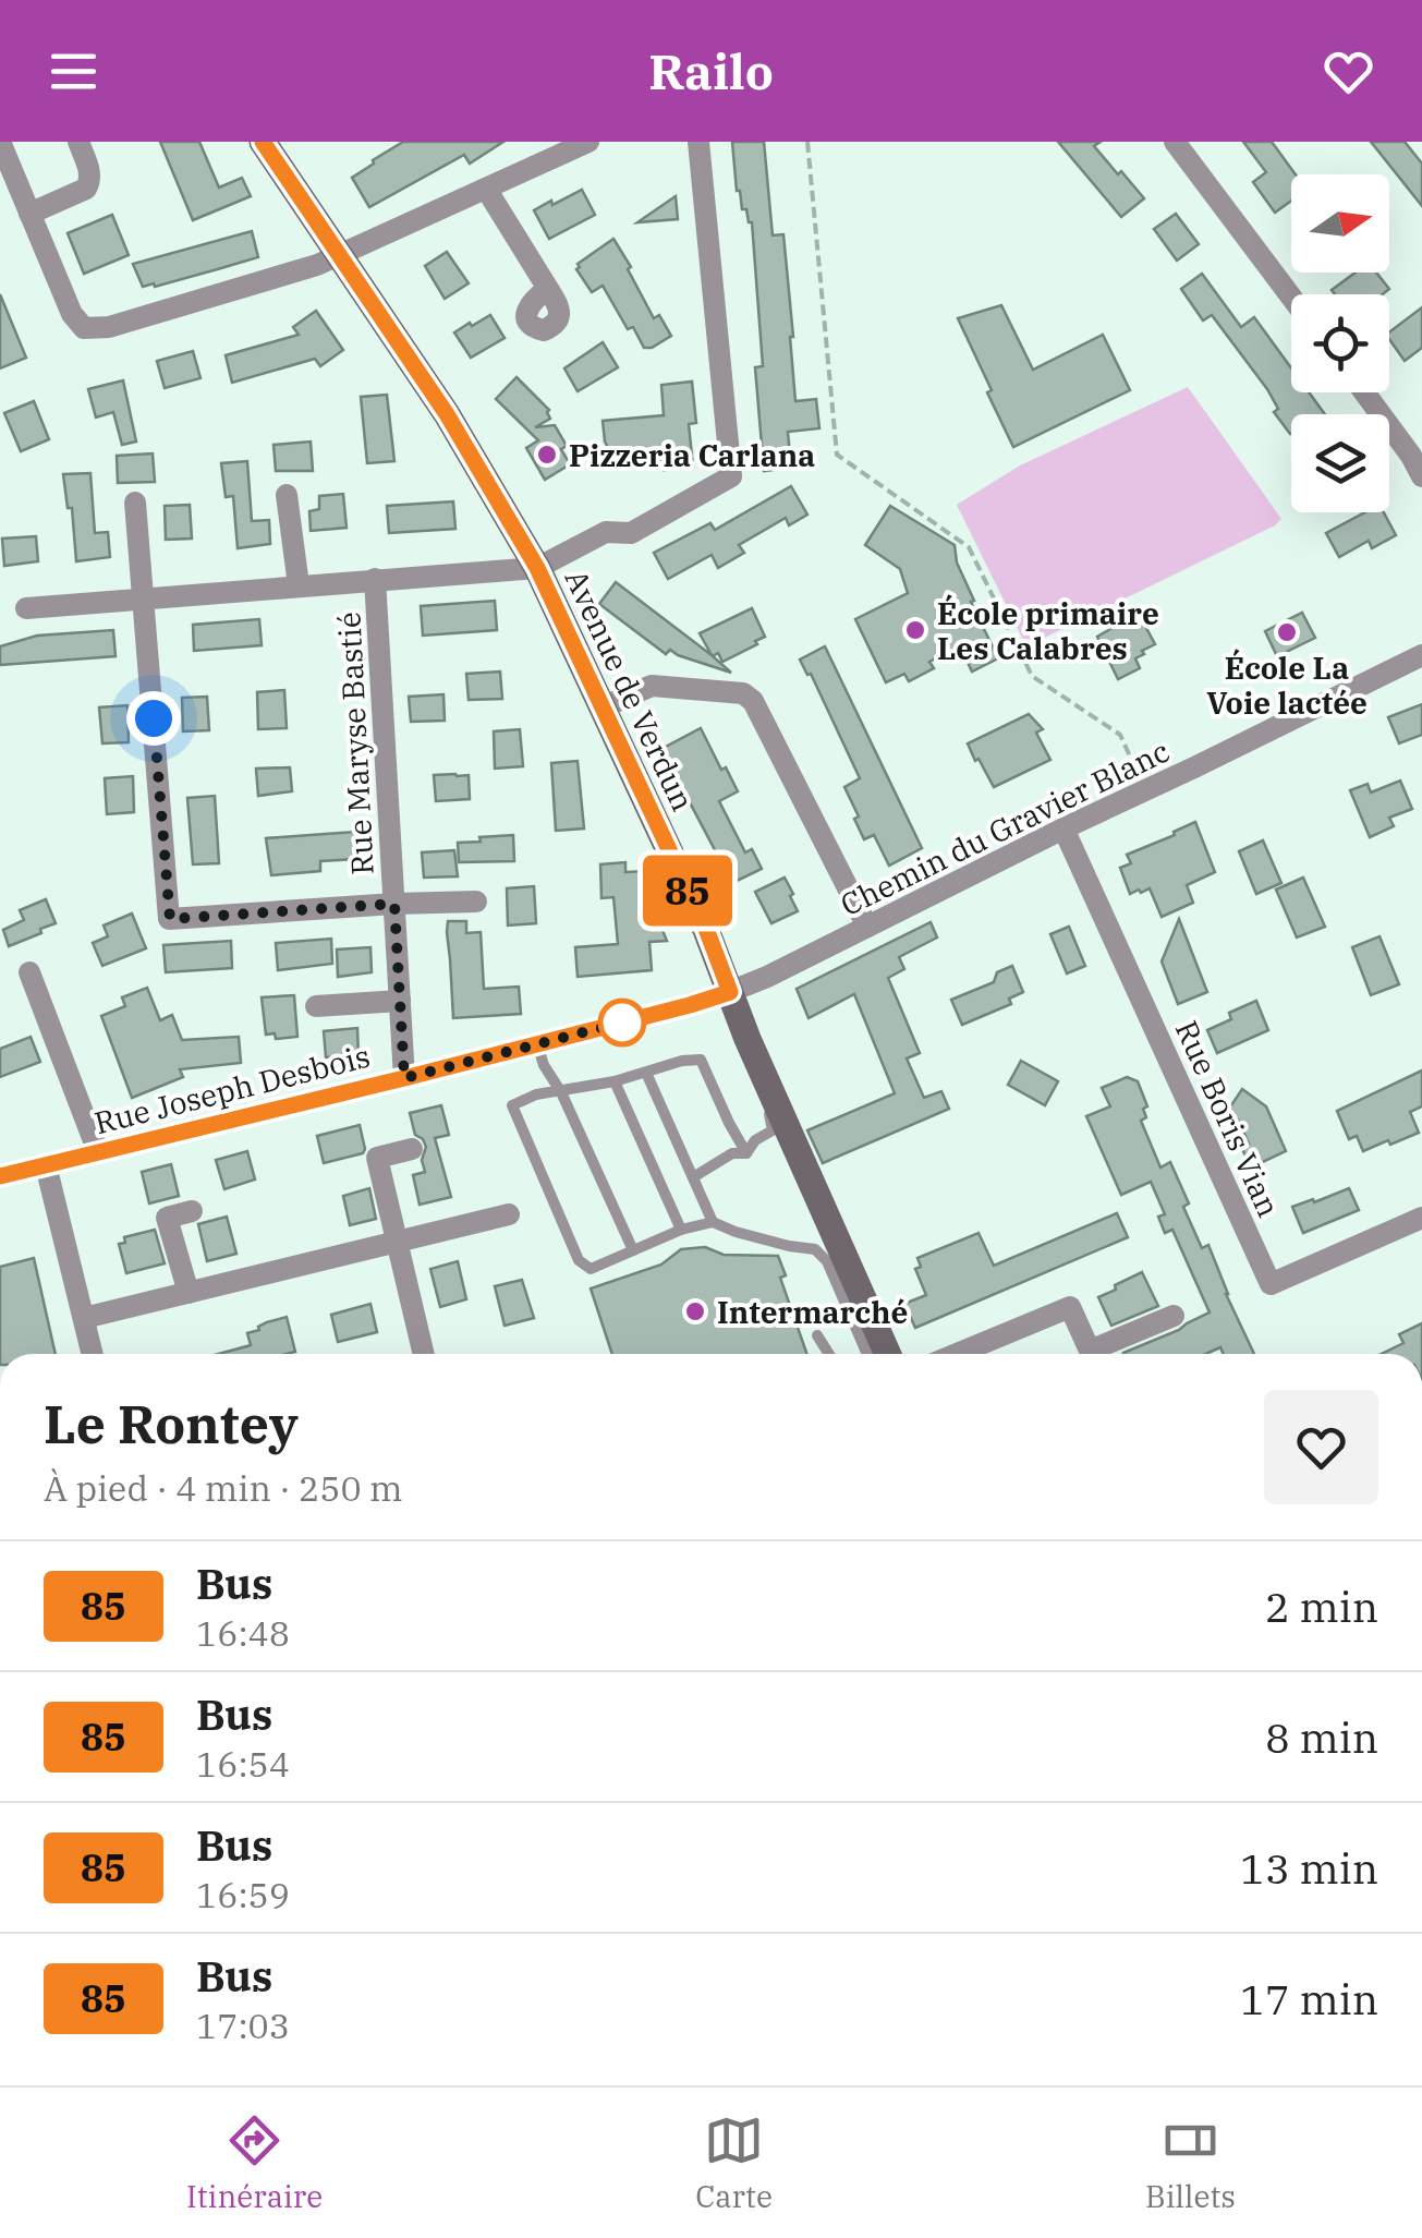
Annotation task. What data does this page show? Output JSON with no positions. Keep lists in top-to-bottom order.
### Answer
{
  "streets": {
    "main road": ["Avenue de Verdun"],
    "street": [
      "Rue Maryse Bastié",
      "Chemin du Gravier Blanc",
      "Rue Joseph Desbois",
      "Rue Boris Vian"
    ]
  },
  "crossings": [
    ["Avenue de Verdun", "Chemin du Gravier Blanc"],
    ["Avenue de Verdun", "Rue Joseph Desbois"],
    ["Rue Maryse Bastié", "Rue Joseph Desbois"],
    ["Chemin du Gravier Blanc", "Rue Joseph Desbois"],
    ["Chemin du Gravier Blanc", "Rue Boris Vian"]
  ],
  "places": [
    "Pizzeria Carlana",
    "École primaire Les Calabres",
    "École La Voie lactée",
    "Intermarché"
  ],
  "lines": ["bus line 85"],
  "north": "right",
  "page": {
    "header": "Railo",
    "on_map": "85",
    "heading": ["Le Rontey", "À pied · 4 min · 250 m"],
    "list": [
      {
        "mark": "85",
        "name": "Bus",
        "note": "16:48",
        "value": "2 min"
      },
      {
        "mark": "85",
        "name": "Bus",
        "note": "16:54",
        "value": "8 min"
      },
      {
        "mark": "85",
        "name": "Bus",
        "note": "16:59",
        "value": "13 min"
      },
      {
        "mark": "85",
        "name": "Bus",
        "note": "17:03",
        "value": "17 min"
      }
    ],
    "tabs": ["Itinéraire", "Carte", "Billets"]
  }
}
